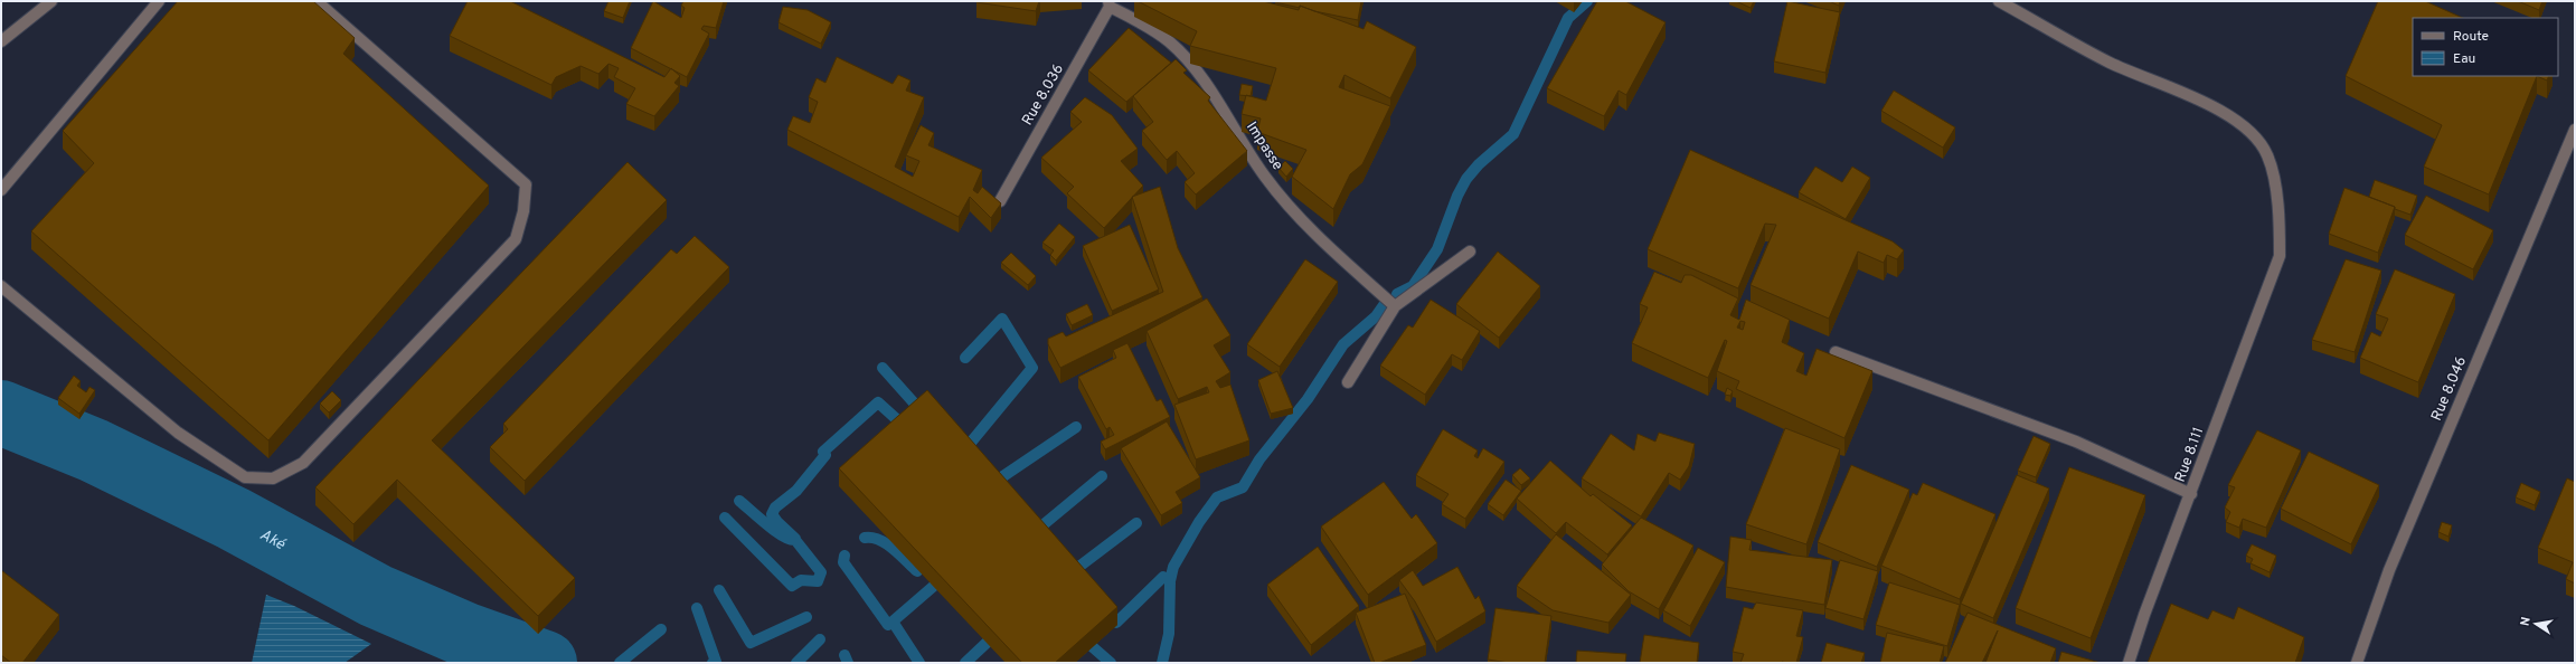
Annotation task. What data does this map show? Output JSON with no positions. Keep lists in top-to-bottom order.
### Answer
{
  "streets": {
    "street": [
      "Rue 8.036",
      "Impasse",
      "Rue 8.046",
      "Rue 8.111"
    ]
  },
  "crossings": [
    ["Rue 8.036", "Impasse"]
  ],
  "water": ["Aké"],
  "legend": ["Route", "Eau"],
  "north": "left"
}
